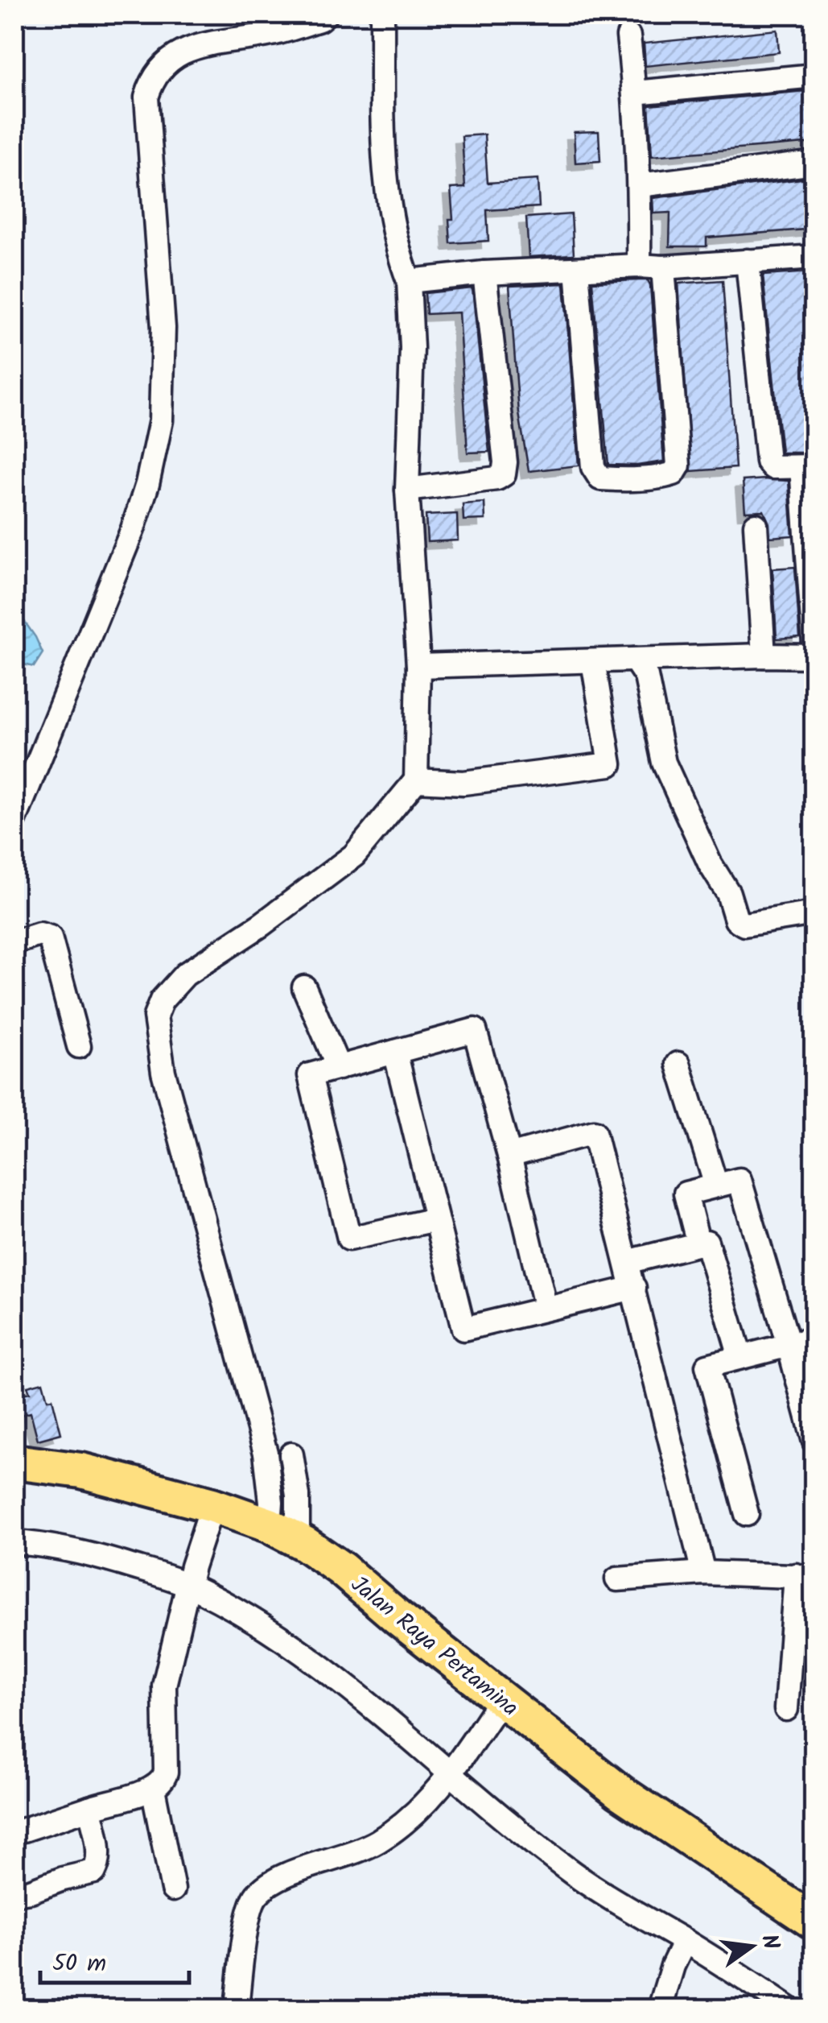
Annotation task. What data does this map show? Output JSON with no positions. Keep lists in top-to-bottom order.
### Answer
{
  "streets": {
    "main road": ["Jalan Raya Pertamina"]
  },
  "scale_bar": "50 m",
  "north": "right"
}
